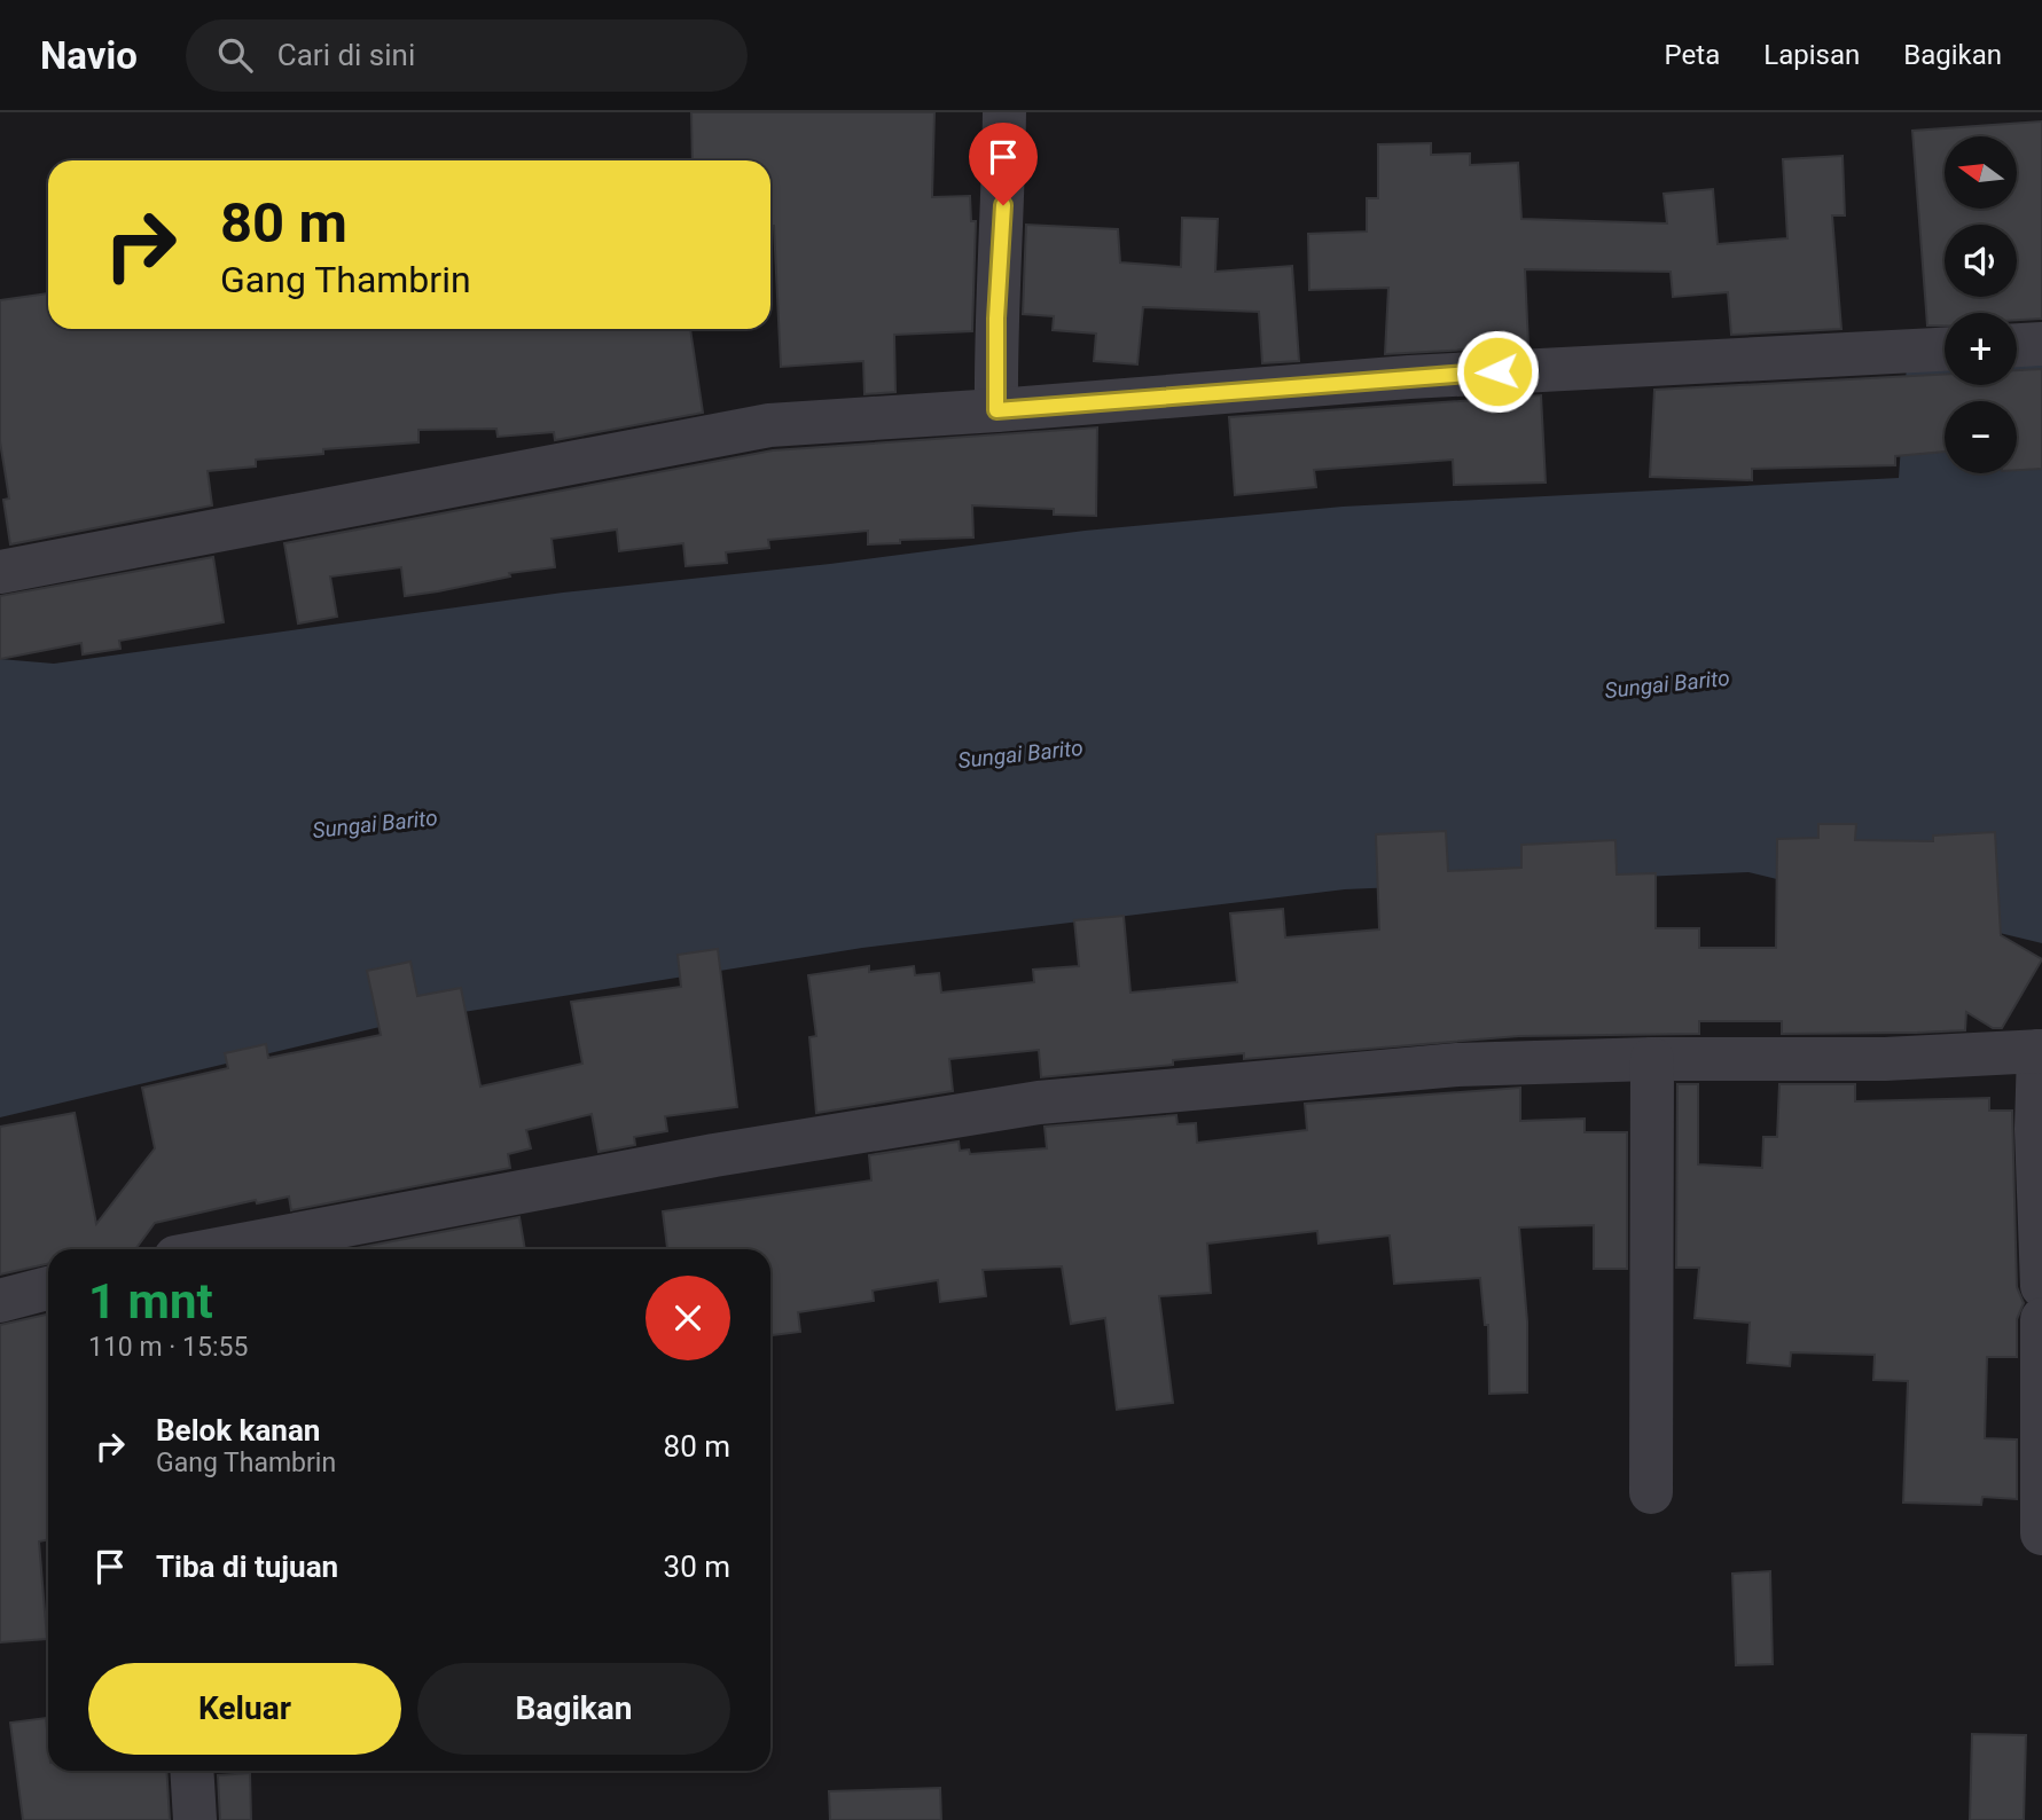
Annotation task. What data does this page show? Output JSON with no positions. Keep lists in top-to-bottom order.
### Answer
{
  "water": ["Sungai Barito"],
  "north": "left",
  "page": {
    "header": "Navio",
    "search": "Cari di sini",
    "nav": ["Peta", "Lapisan", "Bagikan"],
    "map_buttons": ["+", "−"],
    "turn": ["80 m", "Gang Thambrin"],
    "heading": ["1 mnt", "110 m · 15:55"],
    "list": [
      {
        "name": "Belok kanan",
        "note": "Gang Thambrin",
        "value": "80 m"
      },
      {
        "name": "Tiba di tujuan",
        "value": "30 m"
      }
    ],
    "buttons": ["Keluar", "Bagikan"]
  }
}
